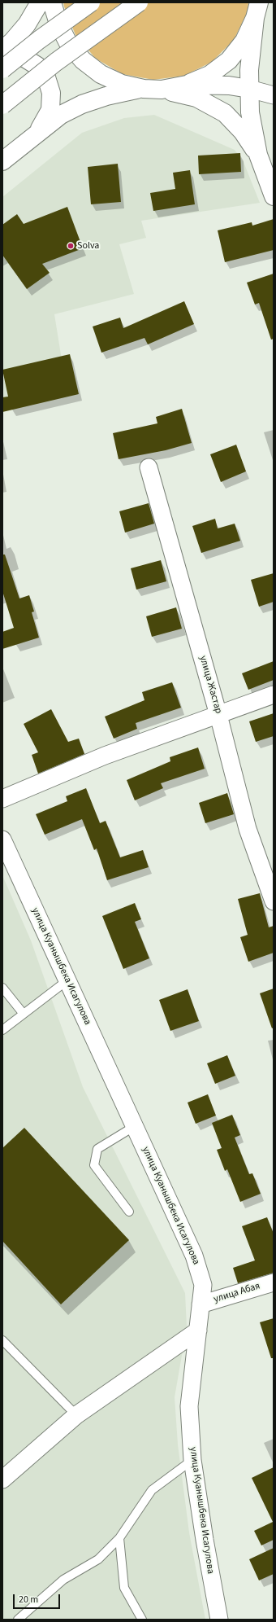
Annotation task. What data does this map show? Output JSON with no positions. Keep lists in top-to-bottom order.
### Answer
{
  "streets": {
    "street": ["улица Жастар", "улица Куанышбека Исагулова", "улица Абая"]
  },
  "crossings": [
    ["улица Куанышбека Исагулова", "улица Абая"]
  ],
  "places": ["Solva"],
  "scale_bar": "20 m"
}
